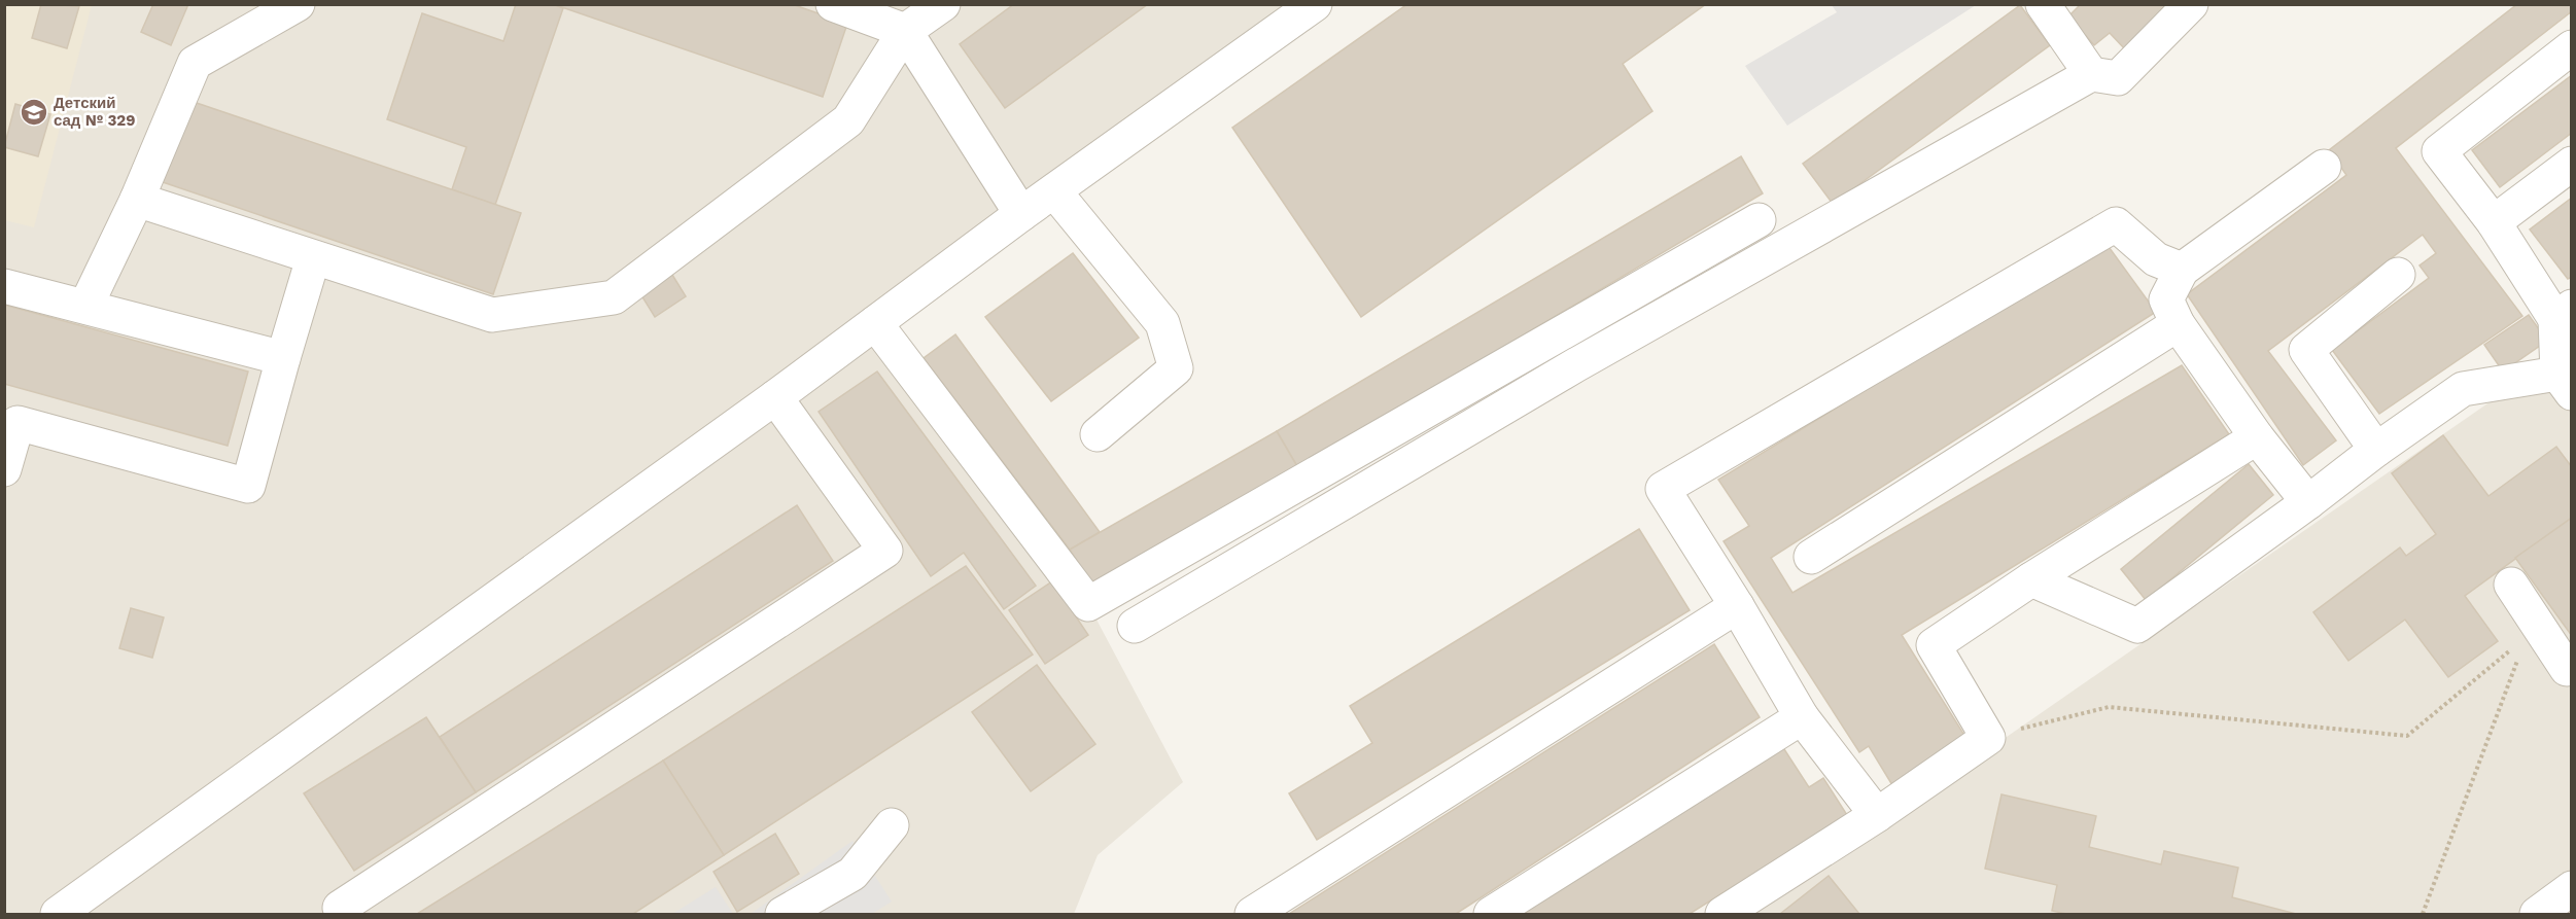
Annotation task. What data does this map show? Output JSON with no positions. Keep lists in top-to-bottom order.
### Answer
{
  "places": {
    "school or university": ["Детский сад № 329"]
  }
}
